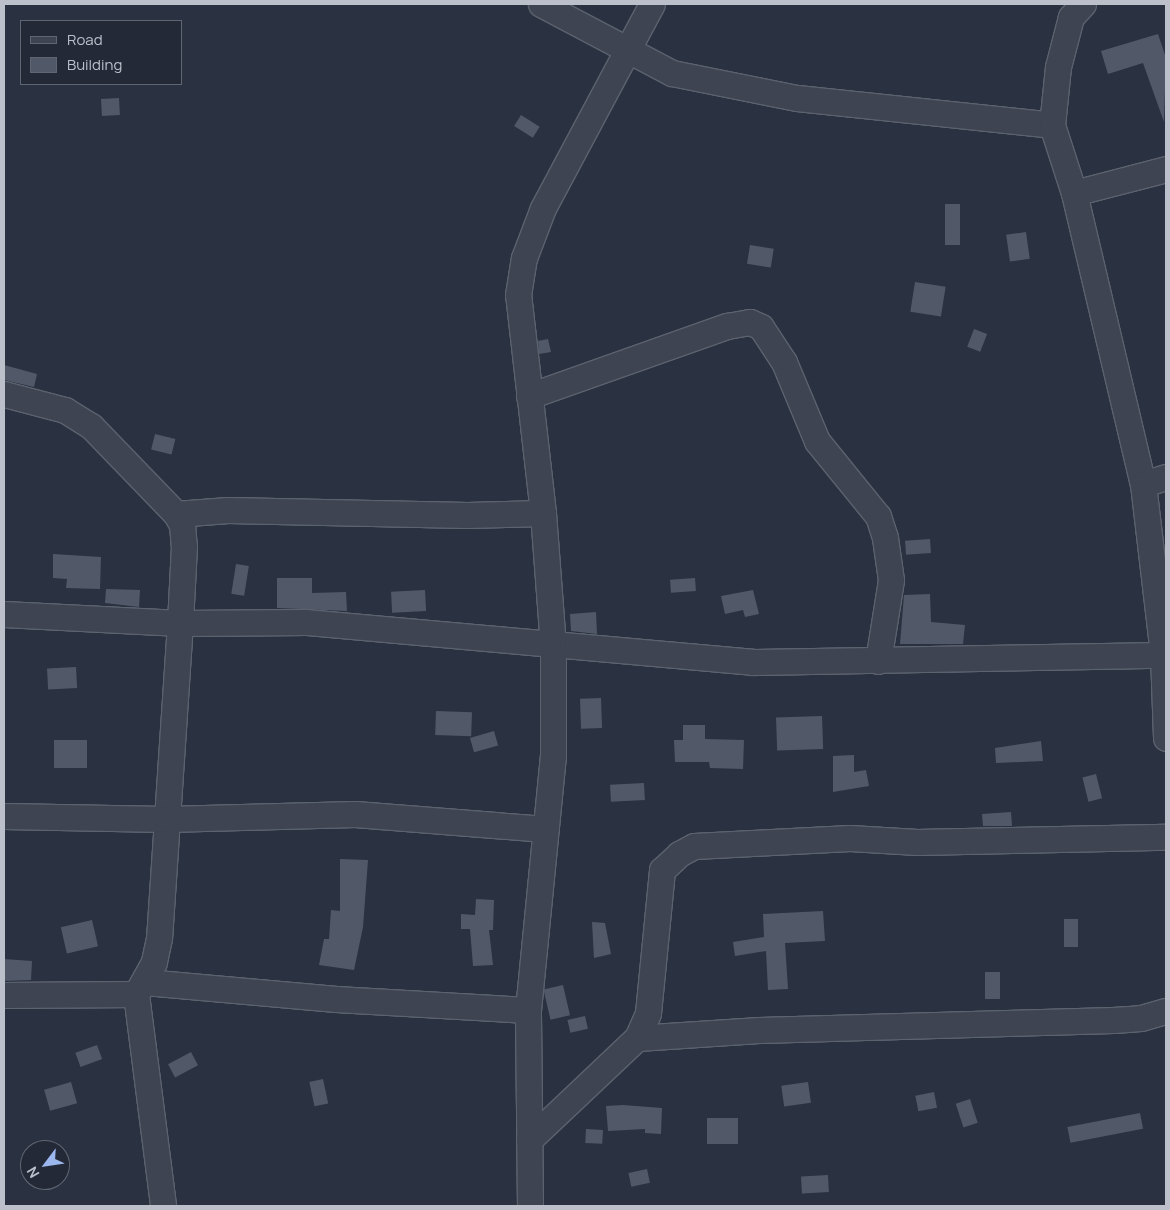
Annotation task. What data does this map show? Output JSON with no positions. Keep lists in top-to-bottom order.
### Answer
{
  "legend": ["Road", "Building"],
  "north": "bottom left"
}
